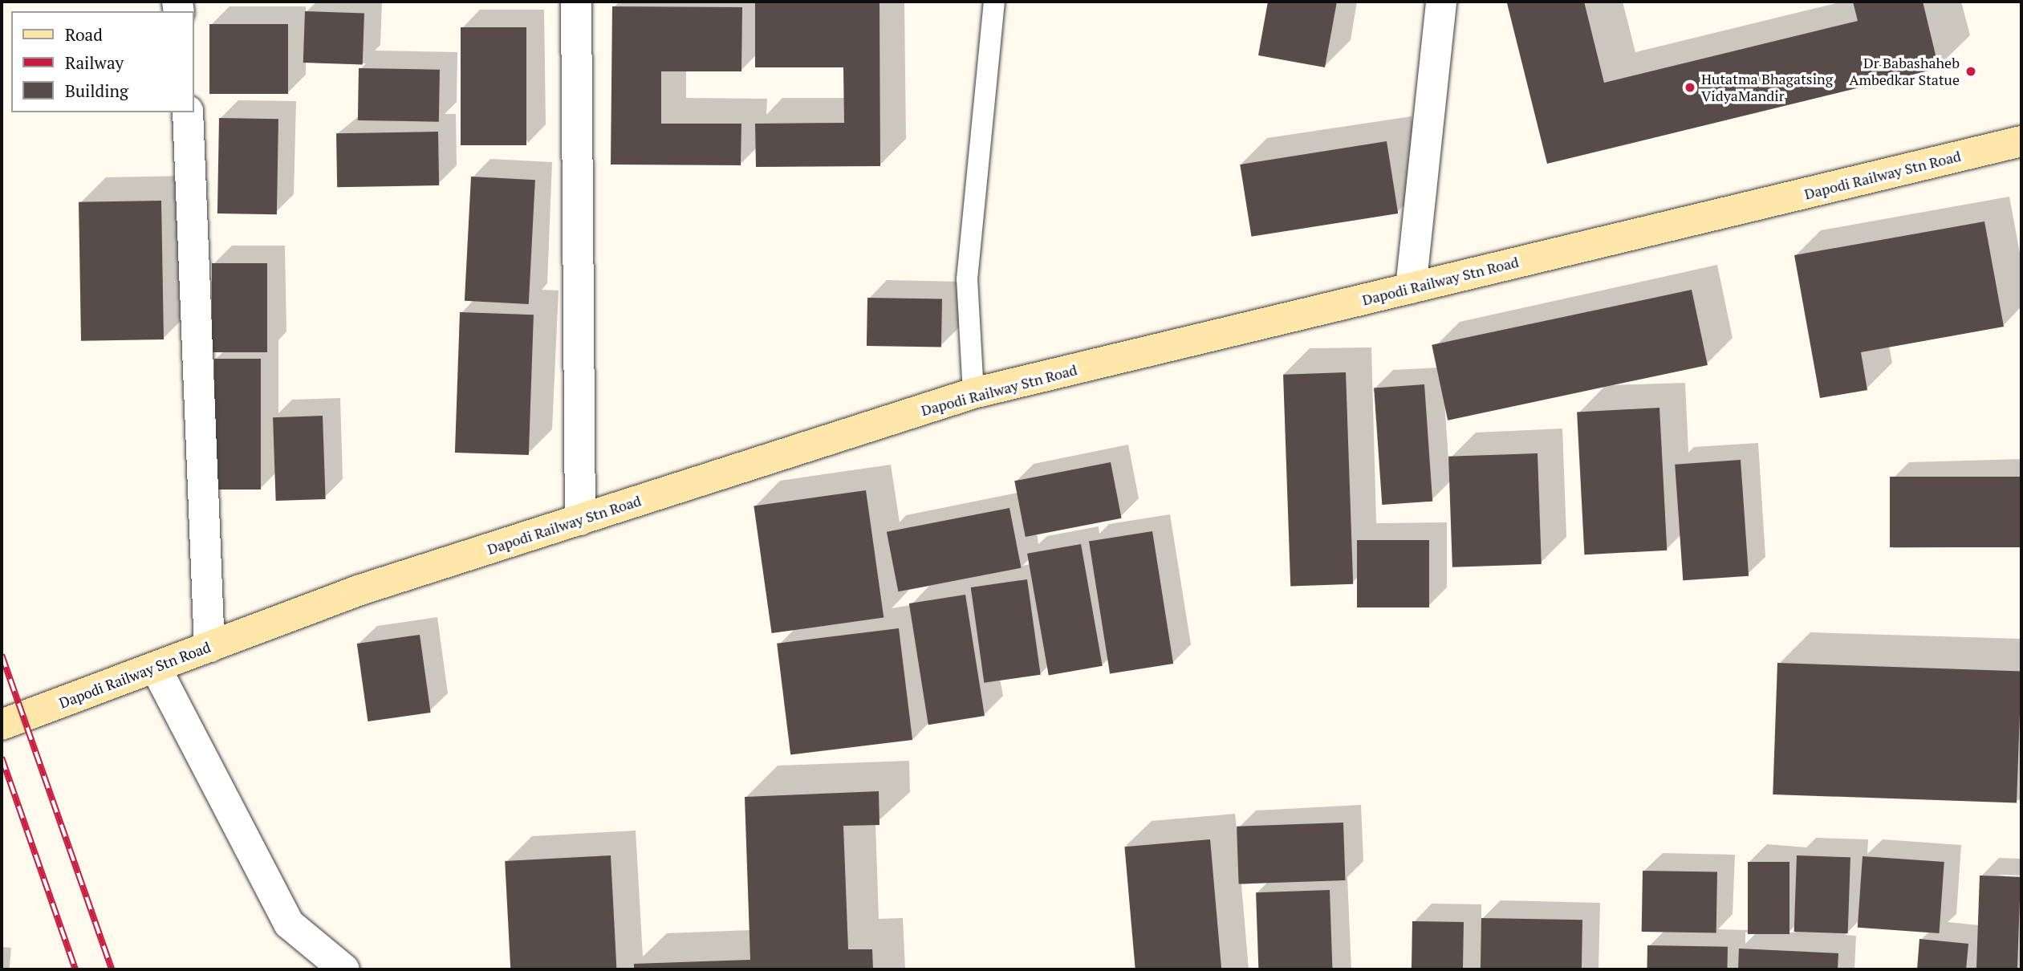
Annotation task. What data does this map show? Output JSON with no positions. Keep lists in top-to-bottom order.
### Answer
{
  "streets": {
    "main road": ["Dapodi Railway Stn Road"]
  },
  "places": ["Dr Babashaheb Ambedkar Statue", "Hutatma Bhagatsing VidyaMandir"],
  "legend": ["Road", "Railway", "Building"]
}
